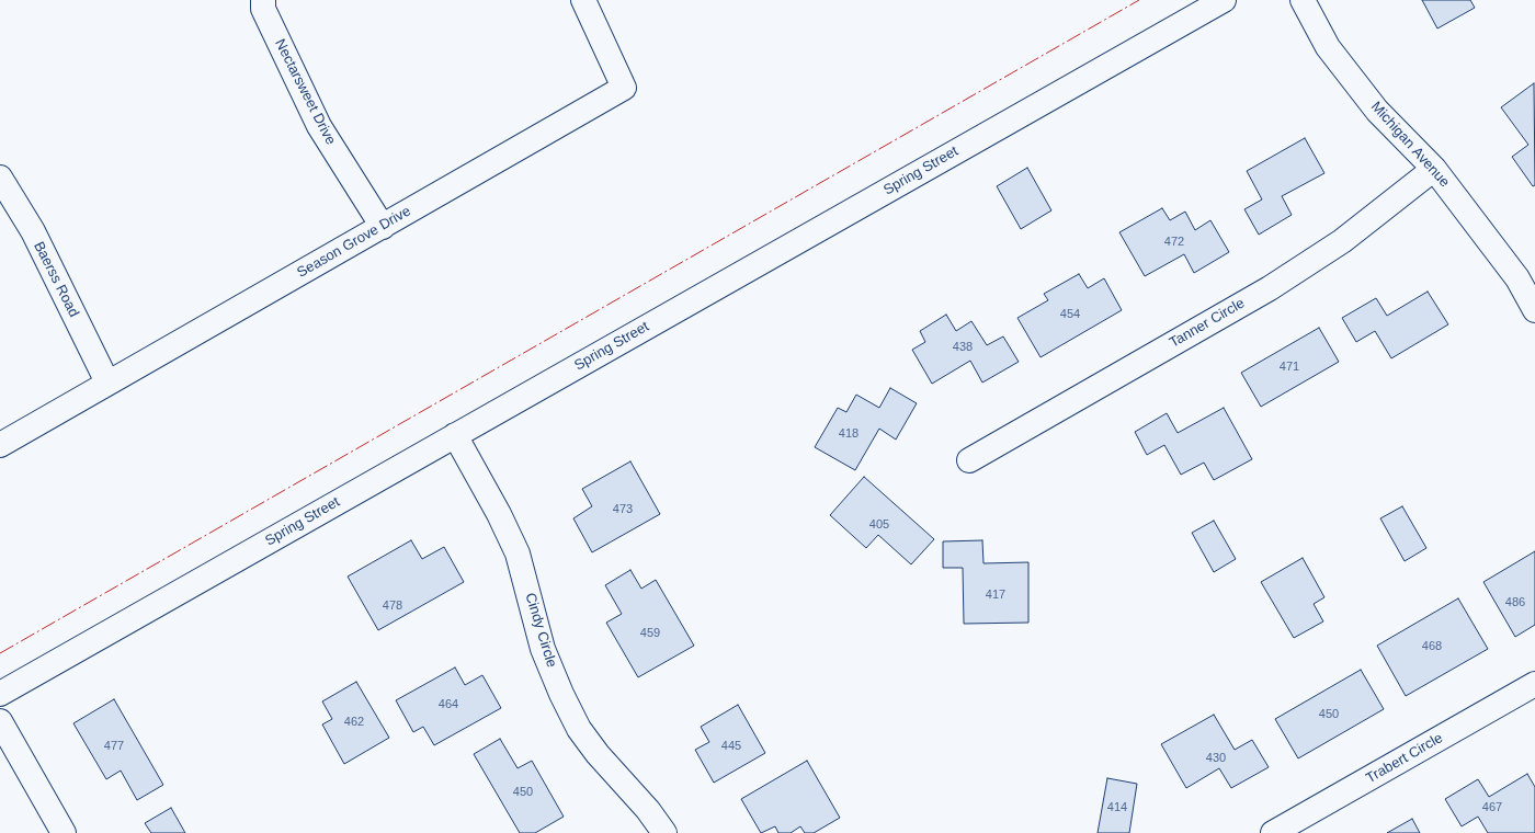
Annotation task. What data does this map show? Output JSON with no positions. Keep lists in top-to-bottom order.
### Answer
{
  "streets": {
    "street": [
      "Nectarsweet Drive",
      "Michigan Avenue",
      "Spring Street",
      "Season Grove Drive",
      "Baerss Road",
      "Tanner Circle",
      "Cindy Circle",
      "Trabert Circle"
    ]
  },
  "crossings": [
    ["Nectarsweet Drive", "Season Grove Drive"],
    ["Michigan Avenue", "Tanner Circle"],
    ["Spring Street", "Cindy Circle"],
    ["Season Grove Drive", "Baerss Road"]
  ],
  "house_numbers": [
    "472",
    "454",
    "438",
    "471",
    "418",
    "473",
    "405",
    "417",
    "486",
    "478",
    "459",
    "468",
    "464",
    "450",
    "462",
    "477",
    "445",
    "430",
    "450",
    "414",
    "467"
  ]
}
